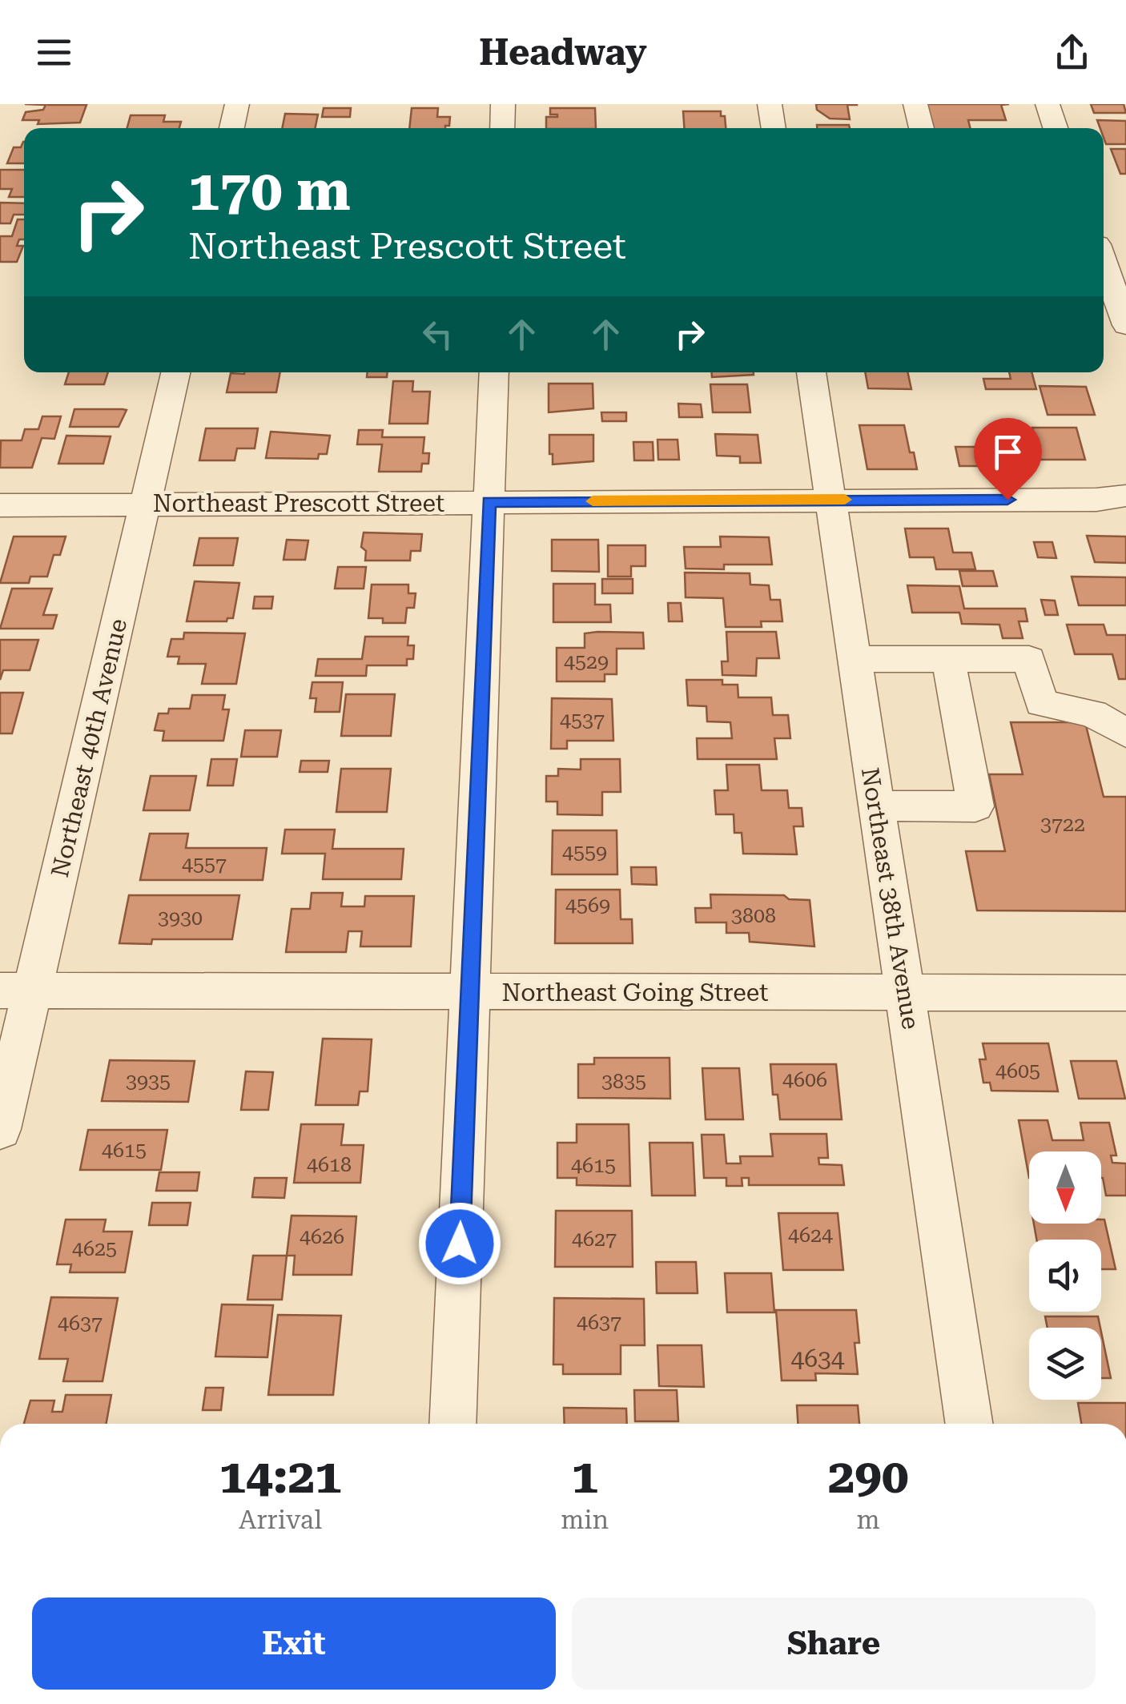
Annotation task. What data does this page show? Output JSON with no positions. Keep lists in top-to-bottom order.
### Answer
{
  "streets": {
    "street": [
      "Northeast Prescott Street",
      "Northeast 40th Avenue",
      "Northeast 38th Avenue",
      "Northeast Going Street"
    ]
  },
  "crossings": [
    ["Northeast Prescott Street", "Northeast 40th Avenue"],
    ["Northeast Prescott Street", "Northeast 38th Avenue"],
    ["Northeast 40th Avenue", "Northeast Going Street"],
    ["Northeast 38th Avenue", "Northeast Going Street"]
  ],
  "house_numbers": [
    "4529",
    "4537",
    "3722",
    "4559",
    "4557",
    "4569",
    "3808",
    "3930",
    "4605",
    "4606",
    "3935",
    "3835",
    "4615",
    "4618",
    "4615",
    "4624",
    "4626",
    "4627",
    "4625",
    "4637",
    "4637",
    "4634"
  ],
  "north": "bottom",
  "page": {
    "header": "Headway",
    "turn": ["170 m", "Northeast Prescott Street"],
    "eta": [
      "14:21",
      "Arrival",
      "1",
      "min",
      "290",
      "m"
    ],
    "buttons": ["Exit", "Share"]
  }
}
